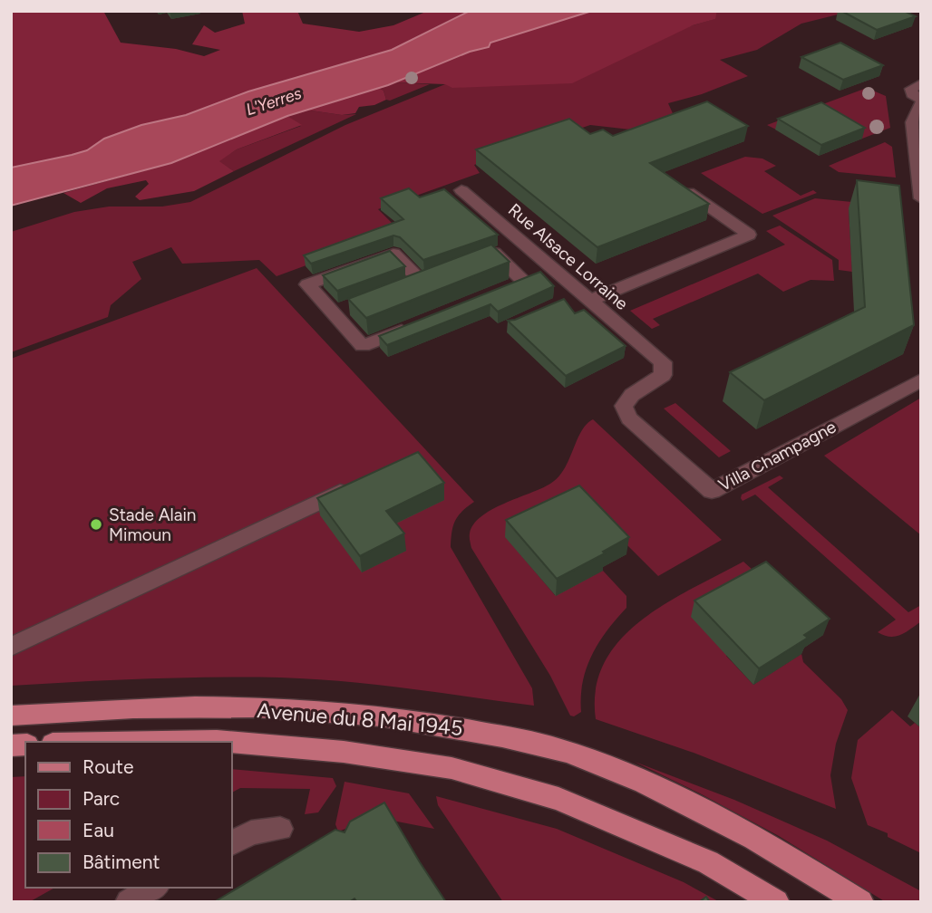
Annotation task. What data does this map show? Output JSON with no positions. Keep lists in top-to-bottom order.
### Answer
{
  "streets": {
    "main road": ["Avenue du 8 Mai 1945"],
    "street": ["Rue Alsace Lorraine", "Villa Champagne"]
  },
  "crossings": [
    ["Rue Alsace Lorraine", "Villa Champagne"]
  ],
  "water": ["L'Yerres"],
  "places": ["Stade Alain Mimoun"],
  "legend": [
    "Route",
    "Parc",
    "Eau",
    "Bâtiment"
  ]
}
